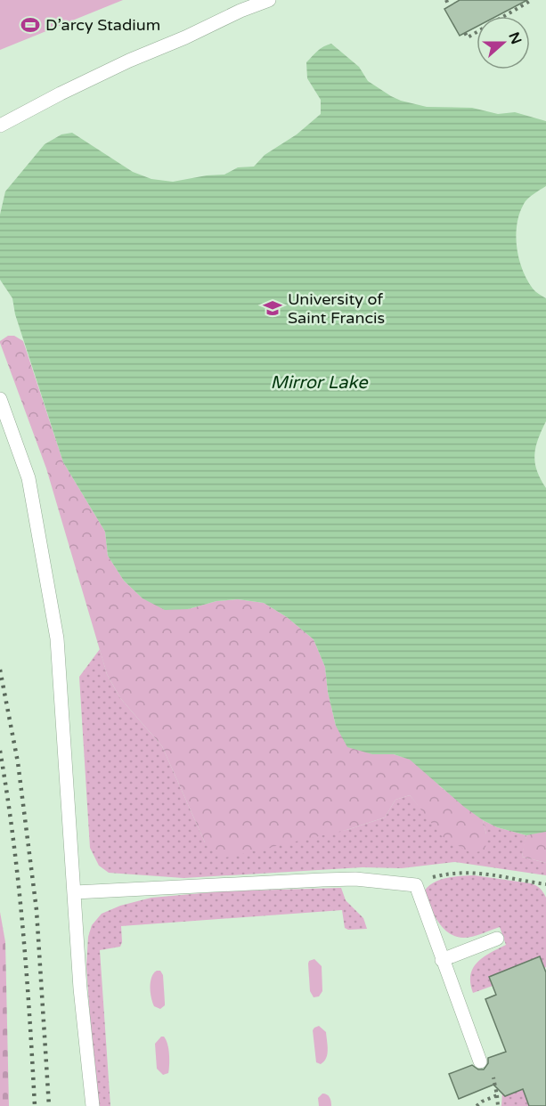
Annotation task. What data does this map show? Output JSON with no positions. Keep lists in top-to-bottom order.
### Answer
{
  "water": ["Mirror Lake"],
  "places": {
    "sports": ["D’arcy Stadium"],
    "school or university": ["University of Saint Francis"]
  },
  "north": "right"
}
